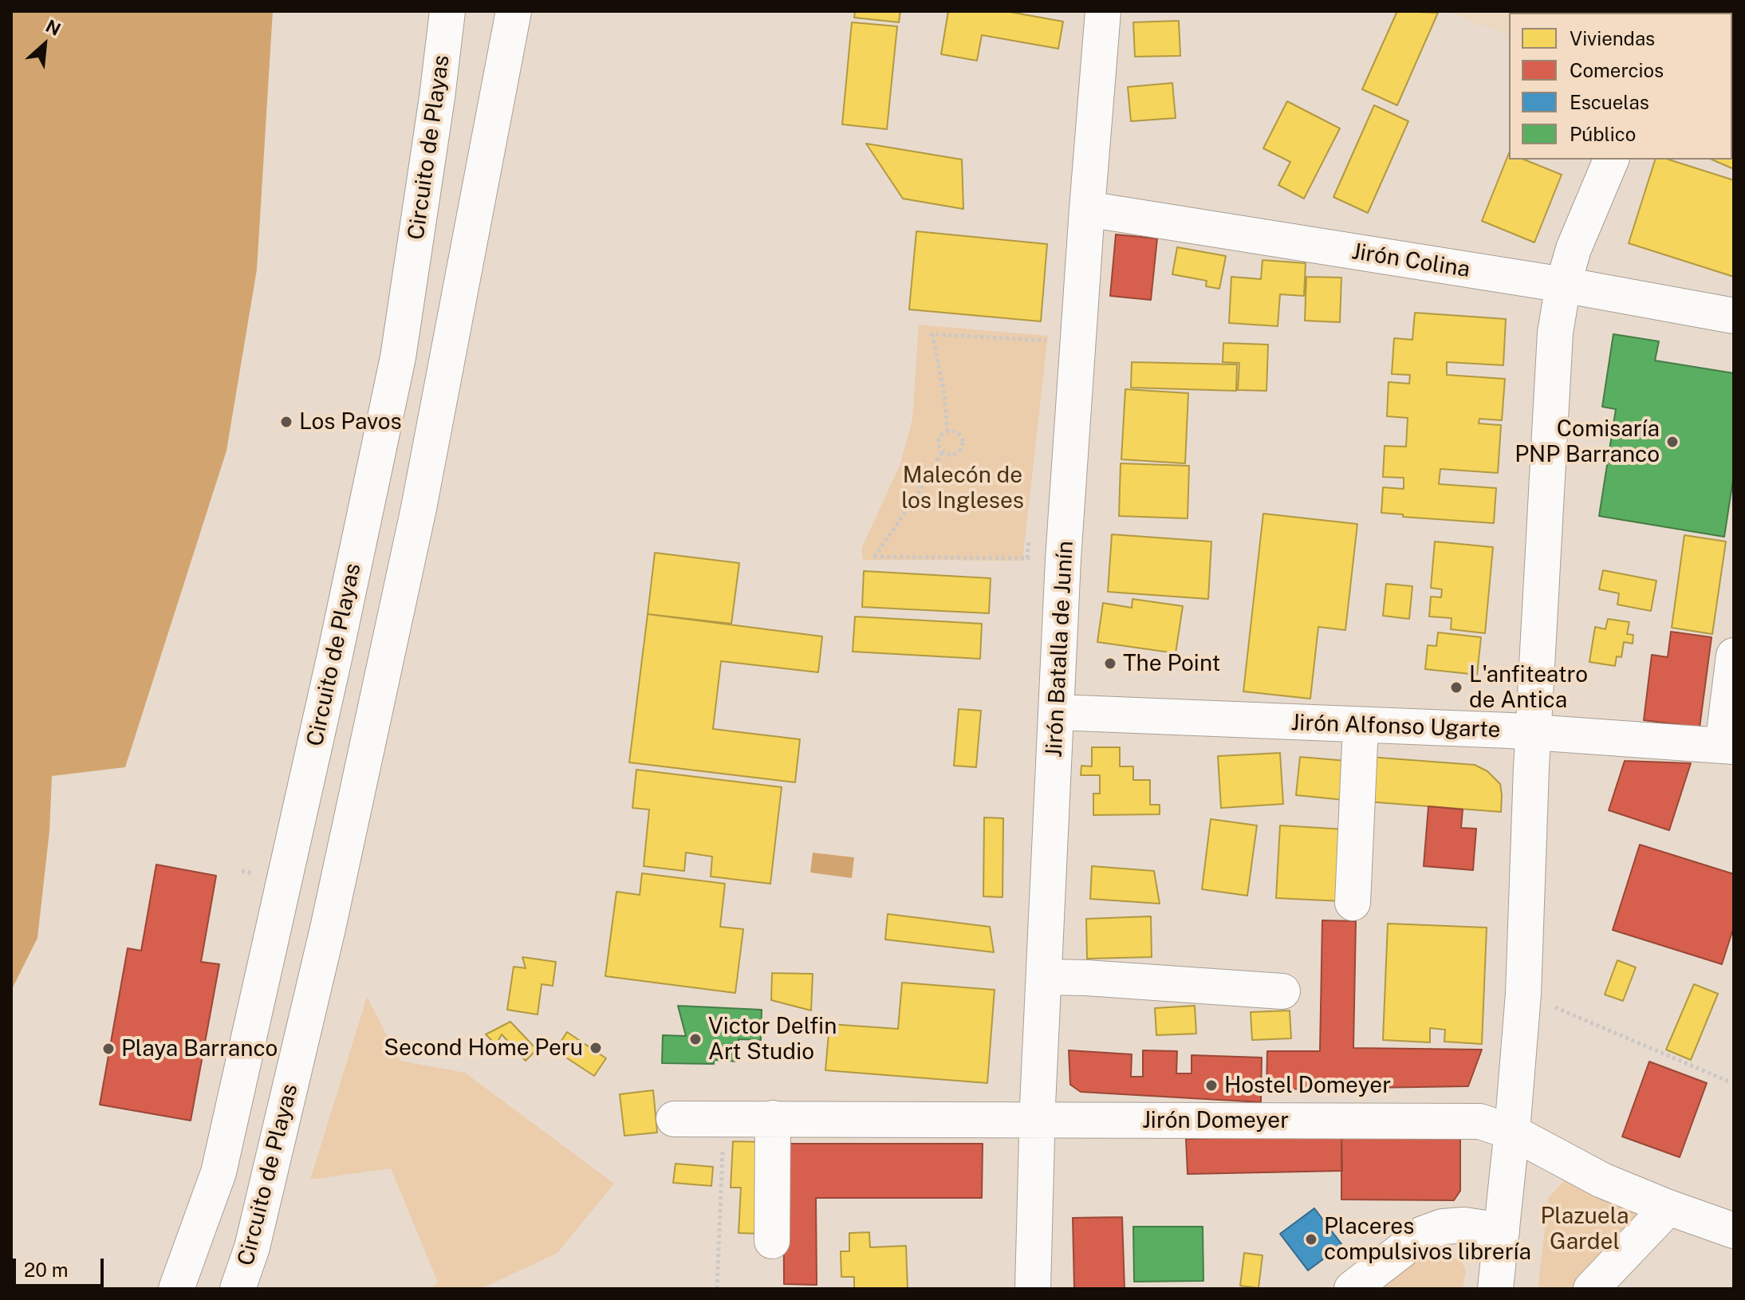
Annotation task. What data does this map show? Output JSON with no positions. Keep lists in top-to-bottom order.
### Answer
{
  "streets": {
    "main road": [
      "Circuito de Playas",
      "Jirón Colina",
      "Jirón Batalla de Junín",
      "Jirón Alfonso Ugarte",
      "Jirón Domeyer"
    ]
  },
  "crossings": [
    ["Jirón Colina", "Jirón Batalla de Junín"],
    ["Jirón Batalla de Junín", "Jirón Alfonso Ugarte"],
    ["Jirón Batalla de Junín", "Jirón Domeyer"]
  ],
  "parks": ["Malecón de los Ingleses", "Plazuela Gardel"],
  "places": [
    "Los Pavos",
    "Comisaría PNP Barranco",
    "The Point",
    "L'anfiteatro de Antica",
    "Victor Delfin Art Studio",
    "Second Home Peru",
    "Playa Barranco",
    "Hostel Domeyer",
    "Placeres compulsivos librería"
  ],
  "legend": [
    "Viviendas",
    "Comercios",
    "Escuelas",
    "Público"
  ],
  "scale_bar": "20 m",
  "north": "top right"
}
